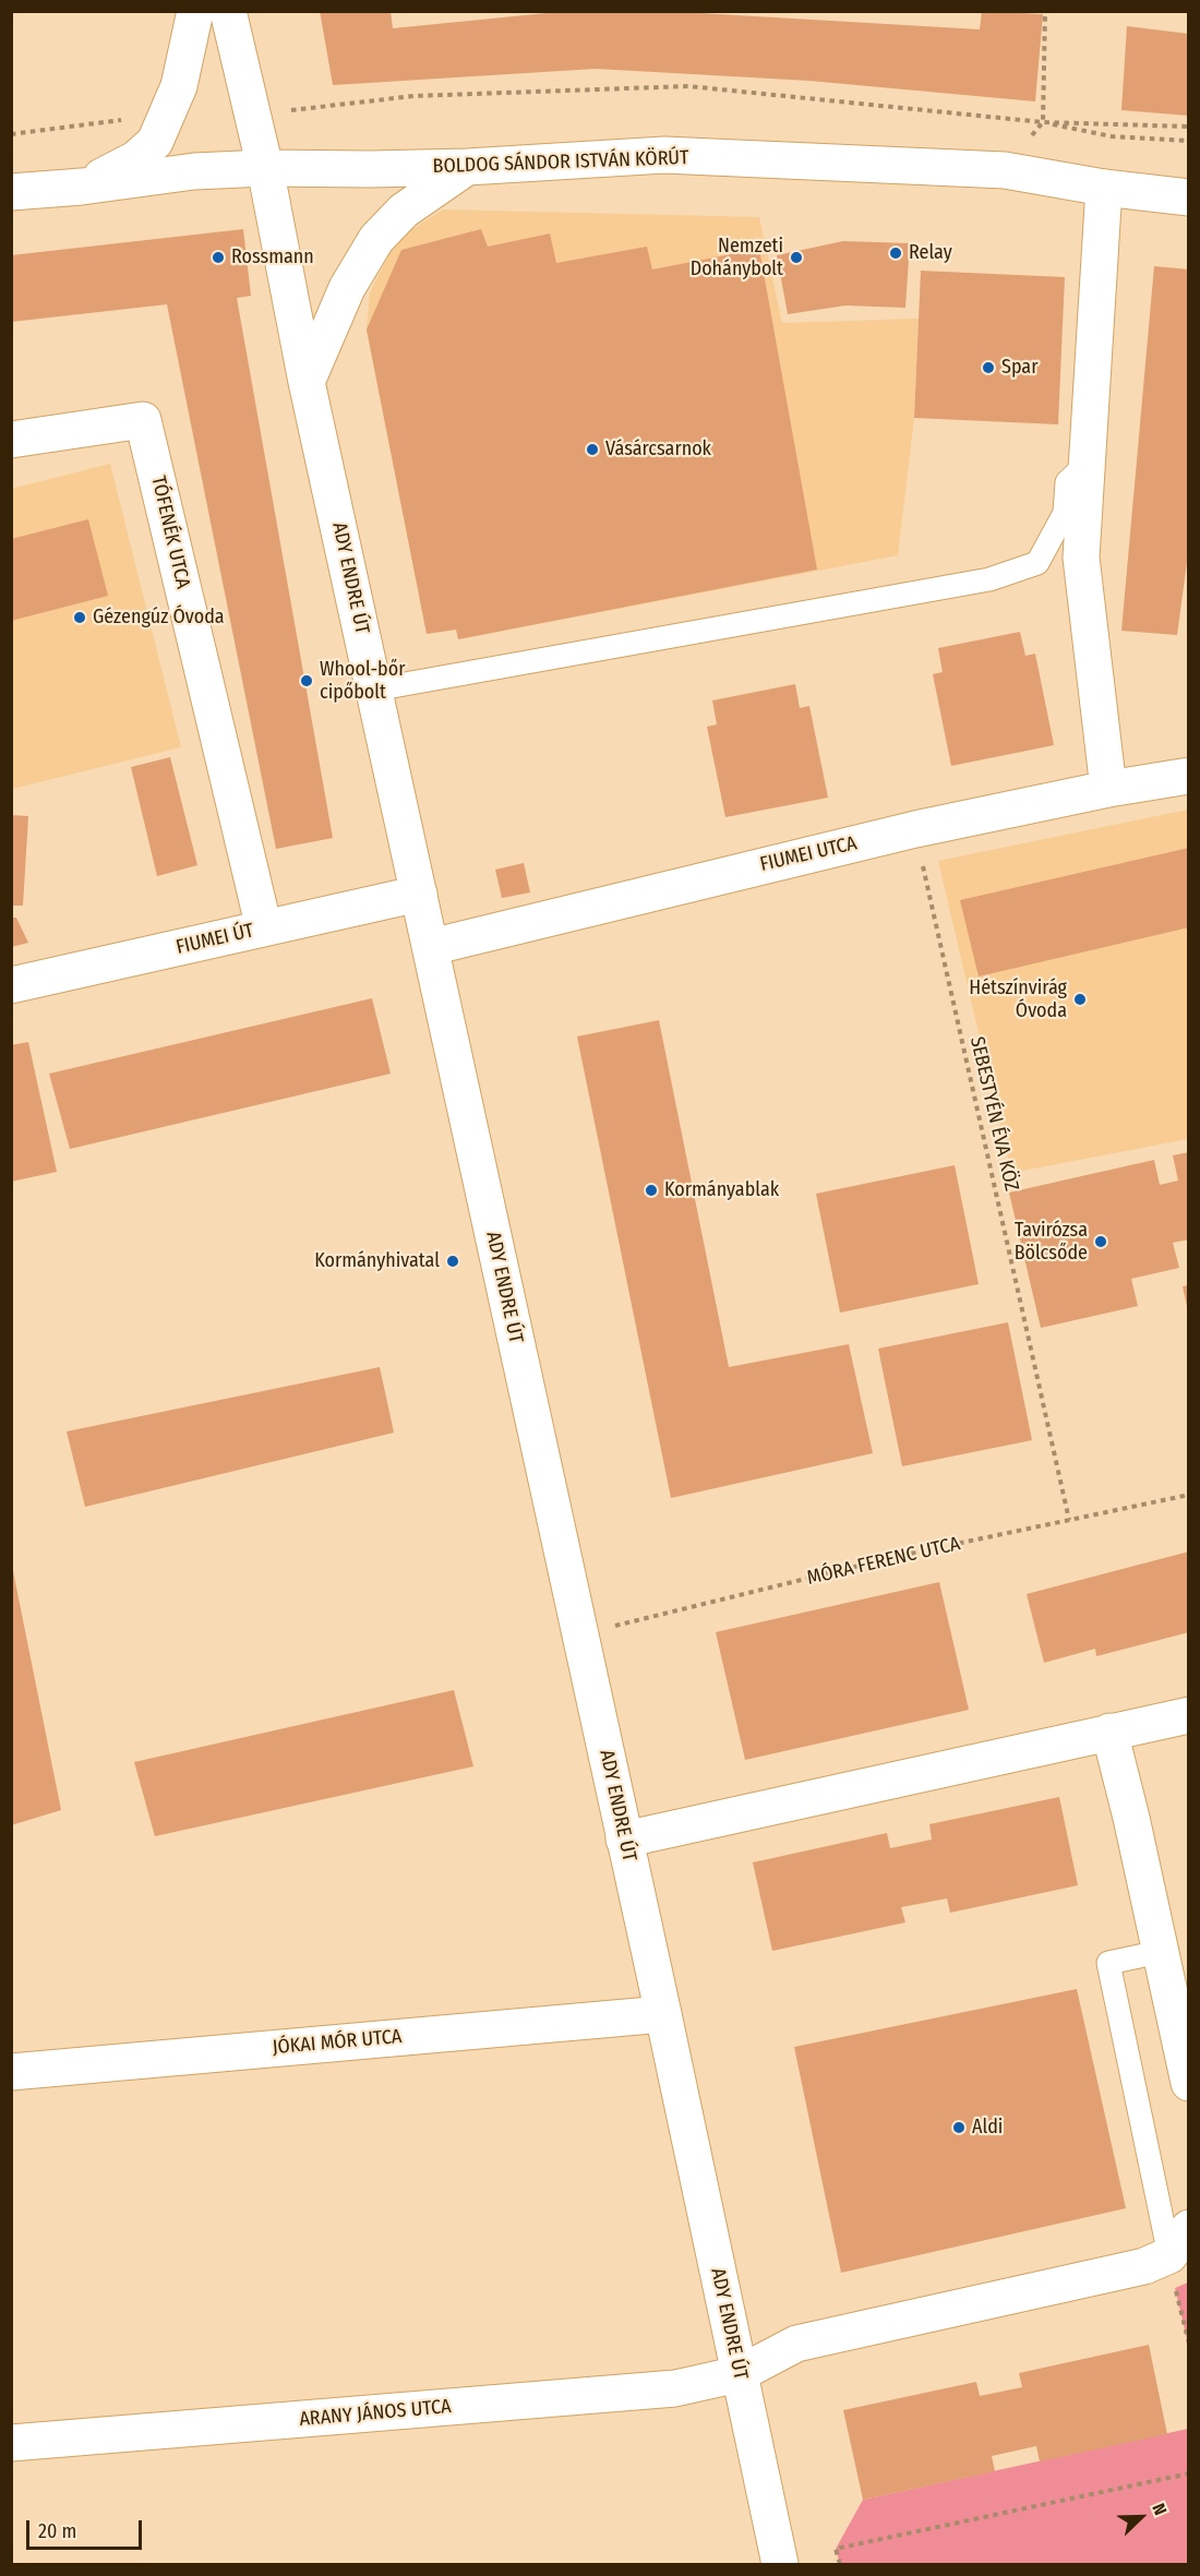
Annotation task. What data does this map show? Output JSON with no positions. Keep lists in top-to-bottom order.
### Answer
{
  "streets": {
    "street": [
      "BOLDOG SÁNDOR ISTVÁN KÖRÚT",
      "TÓFENÉK UTCA",
      "ADY ENDRE ÚT",
      "FIUMEI UTCA",
      "FIUMEI ÚT",
      "JÓKAI MÓR UTCA",
      "ARANY JÁNOS UTCA"
    ],
    "path": ["SEBESTYÉN ÉVA KÖZ", "MÓRA FERENC UTCA"]
  },
  "crossings": [
    ["BOLDOG SÁNDOR ISTVÁN KÖRÚT", "ADY ENDRE ÚT"],
    ["TÓFENÉK UTCA", "FIUMEI ÚT"],
    ["ADY ENDRE ÚT", "FIUMEI UTCA"],
    ["ADY ENDRE ÚT", "FIUMEI ÚT"],
    ["ADY ENDRE ÚT", "MÓRA FERENC UTCA"],
    ["ADY ENDRE ÚT", "JÓKAI MÓR UTCA"],
    ["ADY ENDRE ÚT", "ARANY JÁNOS UTCA"],
    ["FIUMEI UTCA", "SEBESTYÉN ÉVA KÖZ"],
    ["SEBESTYÉN ÉVA KÖZ", "MÓRA FERENC UTCA"]
  ],
  "places": [
    "Relay",
    "Rossmann",
    "Nemzeti Dohánybolt",
    "Spar",
    "Vásárcsarnok",
    "Gézengúz Óvoda",
    "Whool-bőr cipőbolt",
    "Hétszínvirág Óvoda",
    "Kormányablak",
    "Tavirózsa Bölcsőde",
    "Kormányhivatal",
    "Aldi"
  ],
  "scale_bar": "20 m",
  "north": "top right"
}
